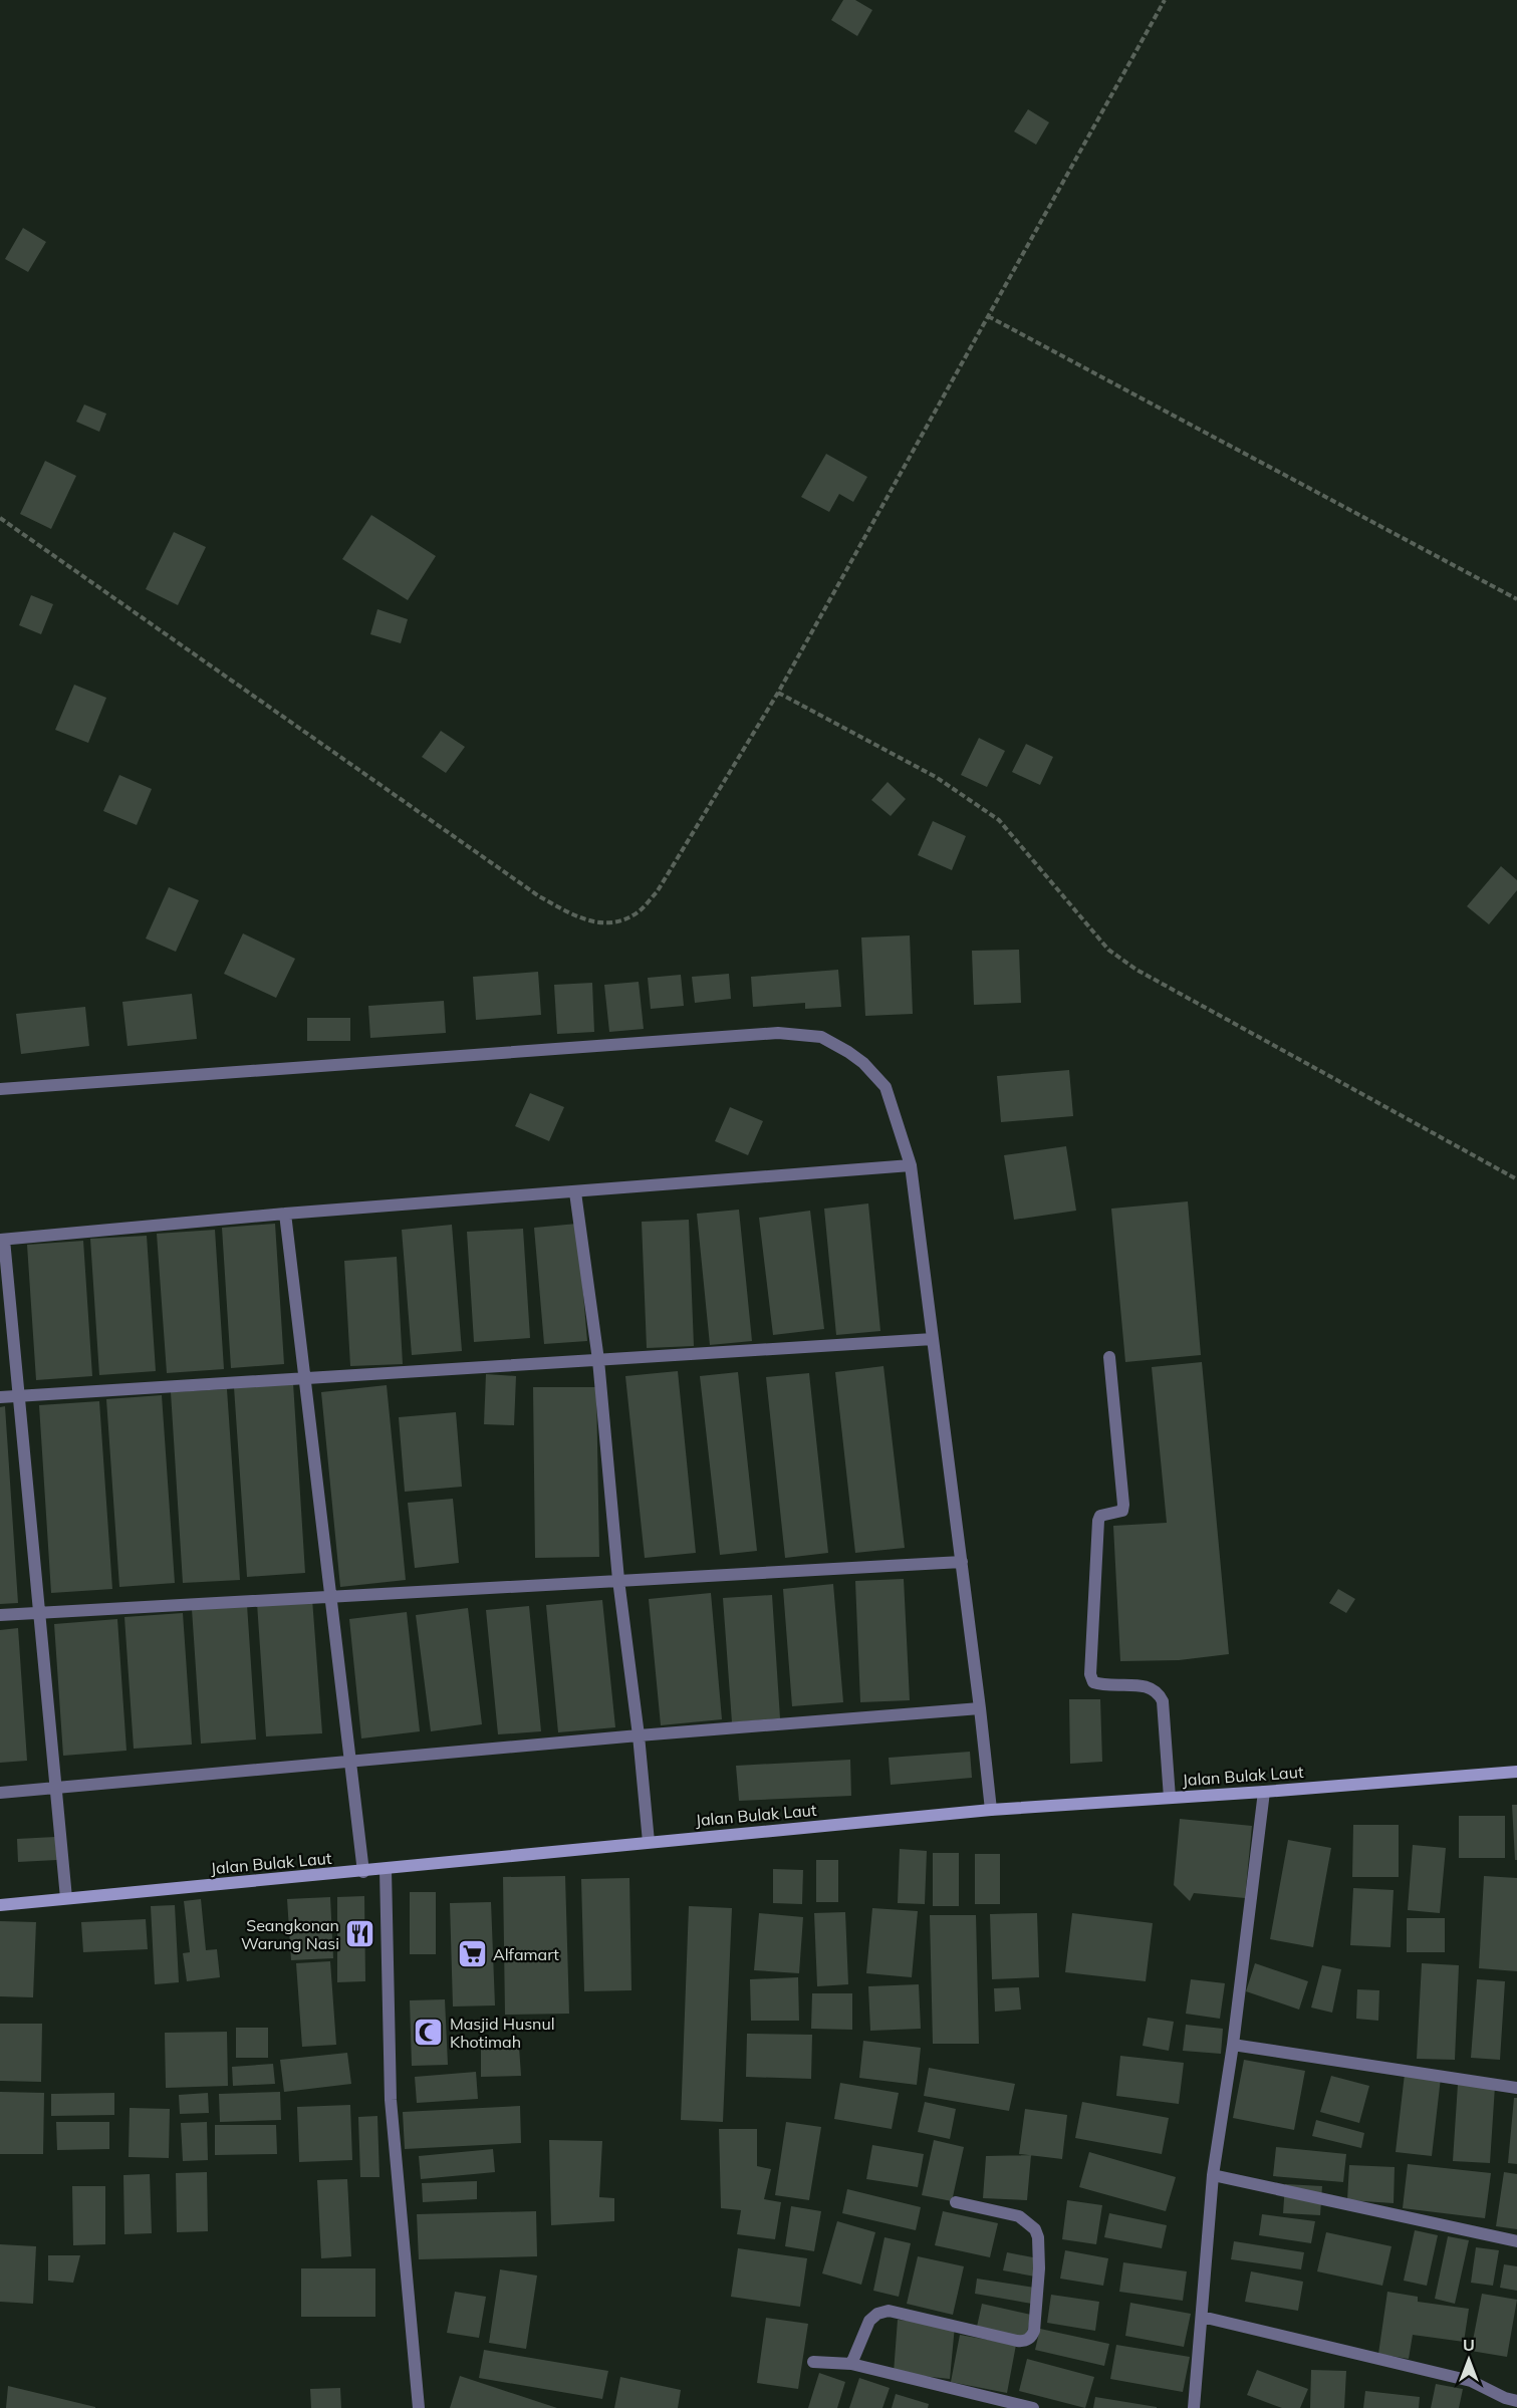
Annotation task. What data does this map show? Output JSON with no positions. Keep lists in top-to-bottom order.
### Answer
{
  "streets": {
    "street": ["Jalan Bulak Laut"]
  },
  "places": {
    "restaurant": ["Seangkonan Warung Nasi"],
    "supermarket": ["Alfamart"],
    "mosque": ["Masjid Husnul Khotimah"]
  },
  "north": "top"
}
